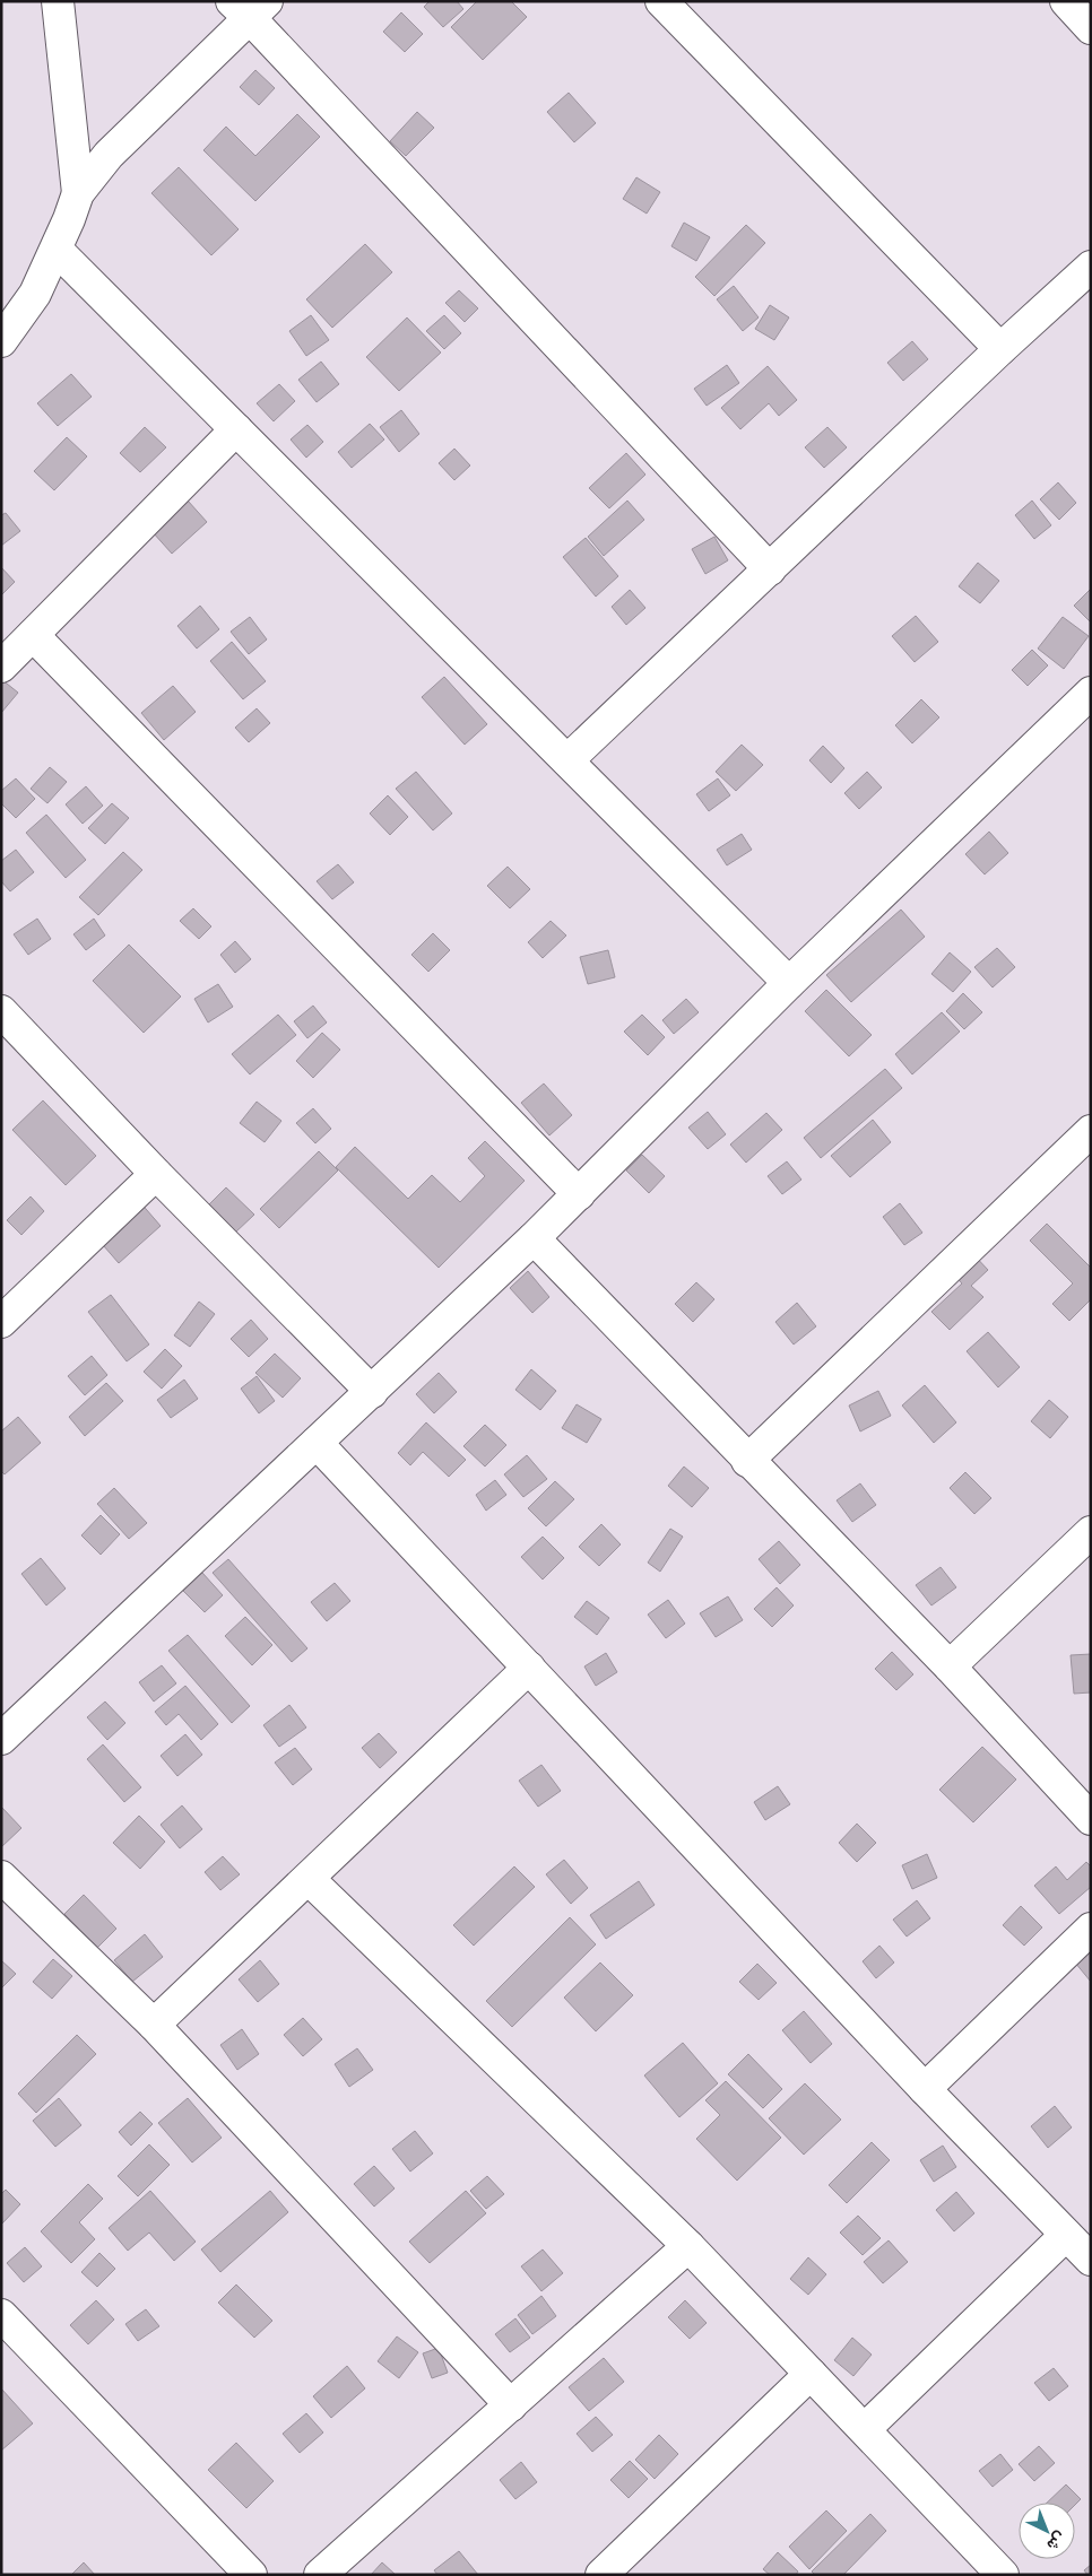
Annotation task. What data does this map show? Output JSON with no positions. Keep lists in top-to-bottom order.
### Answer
{
  "north": "bottom right"
}
